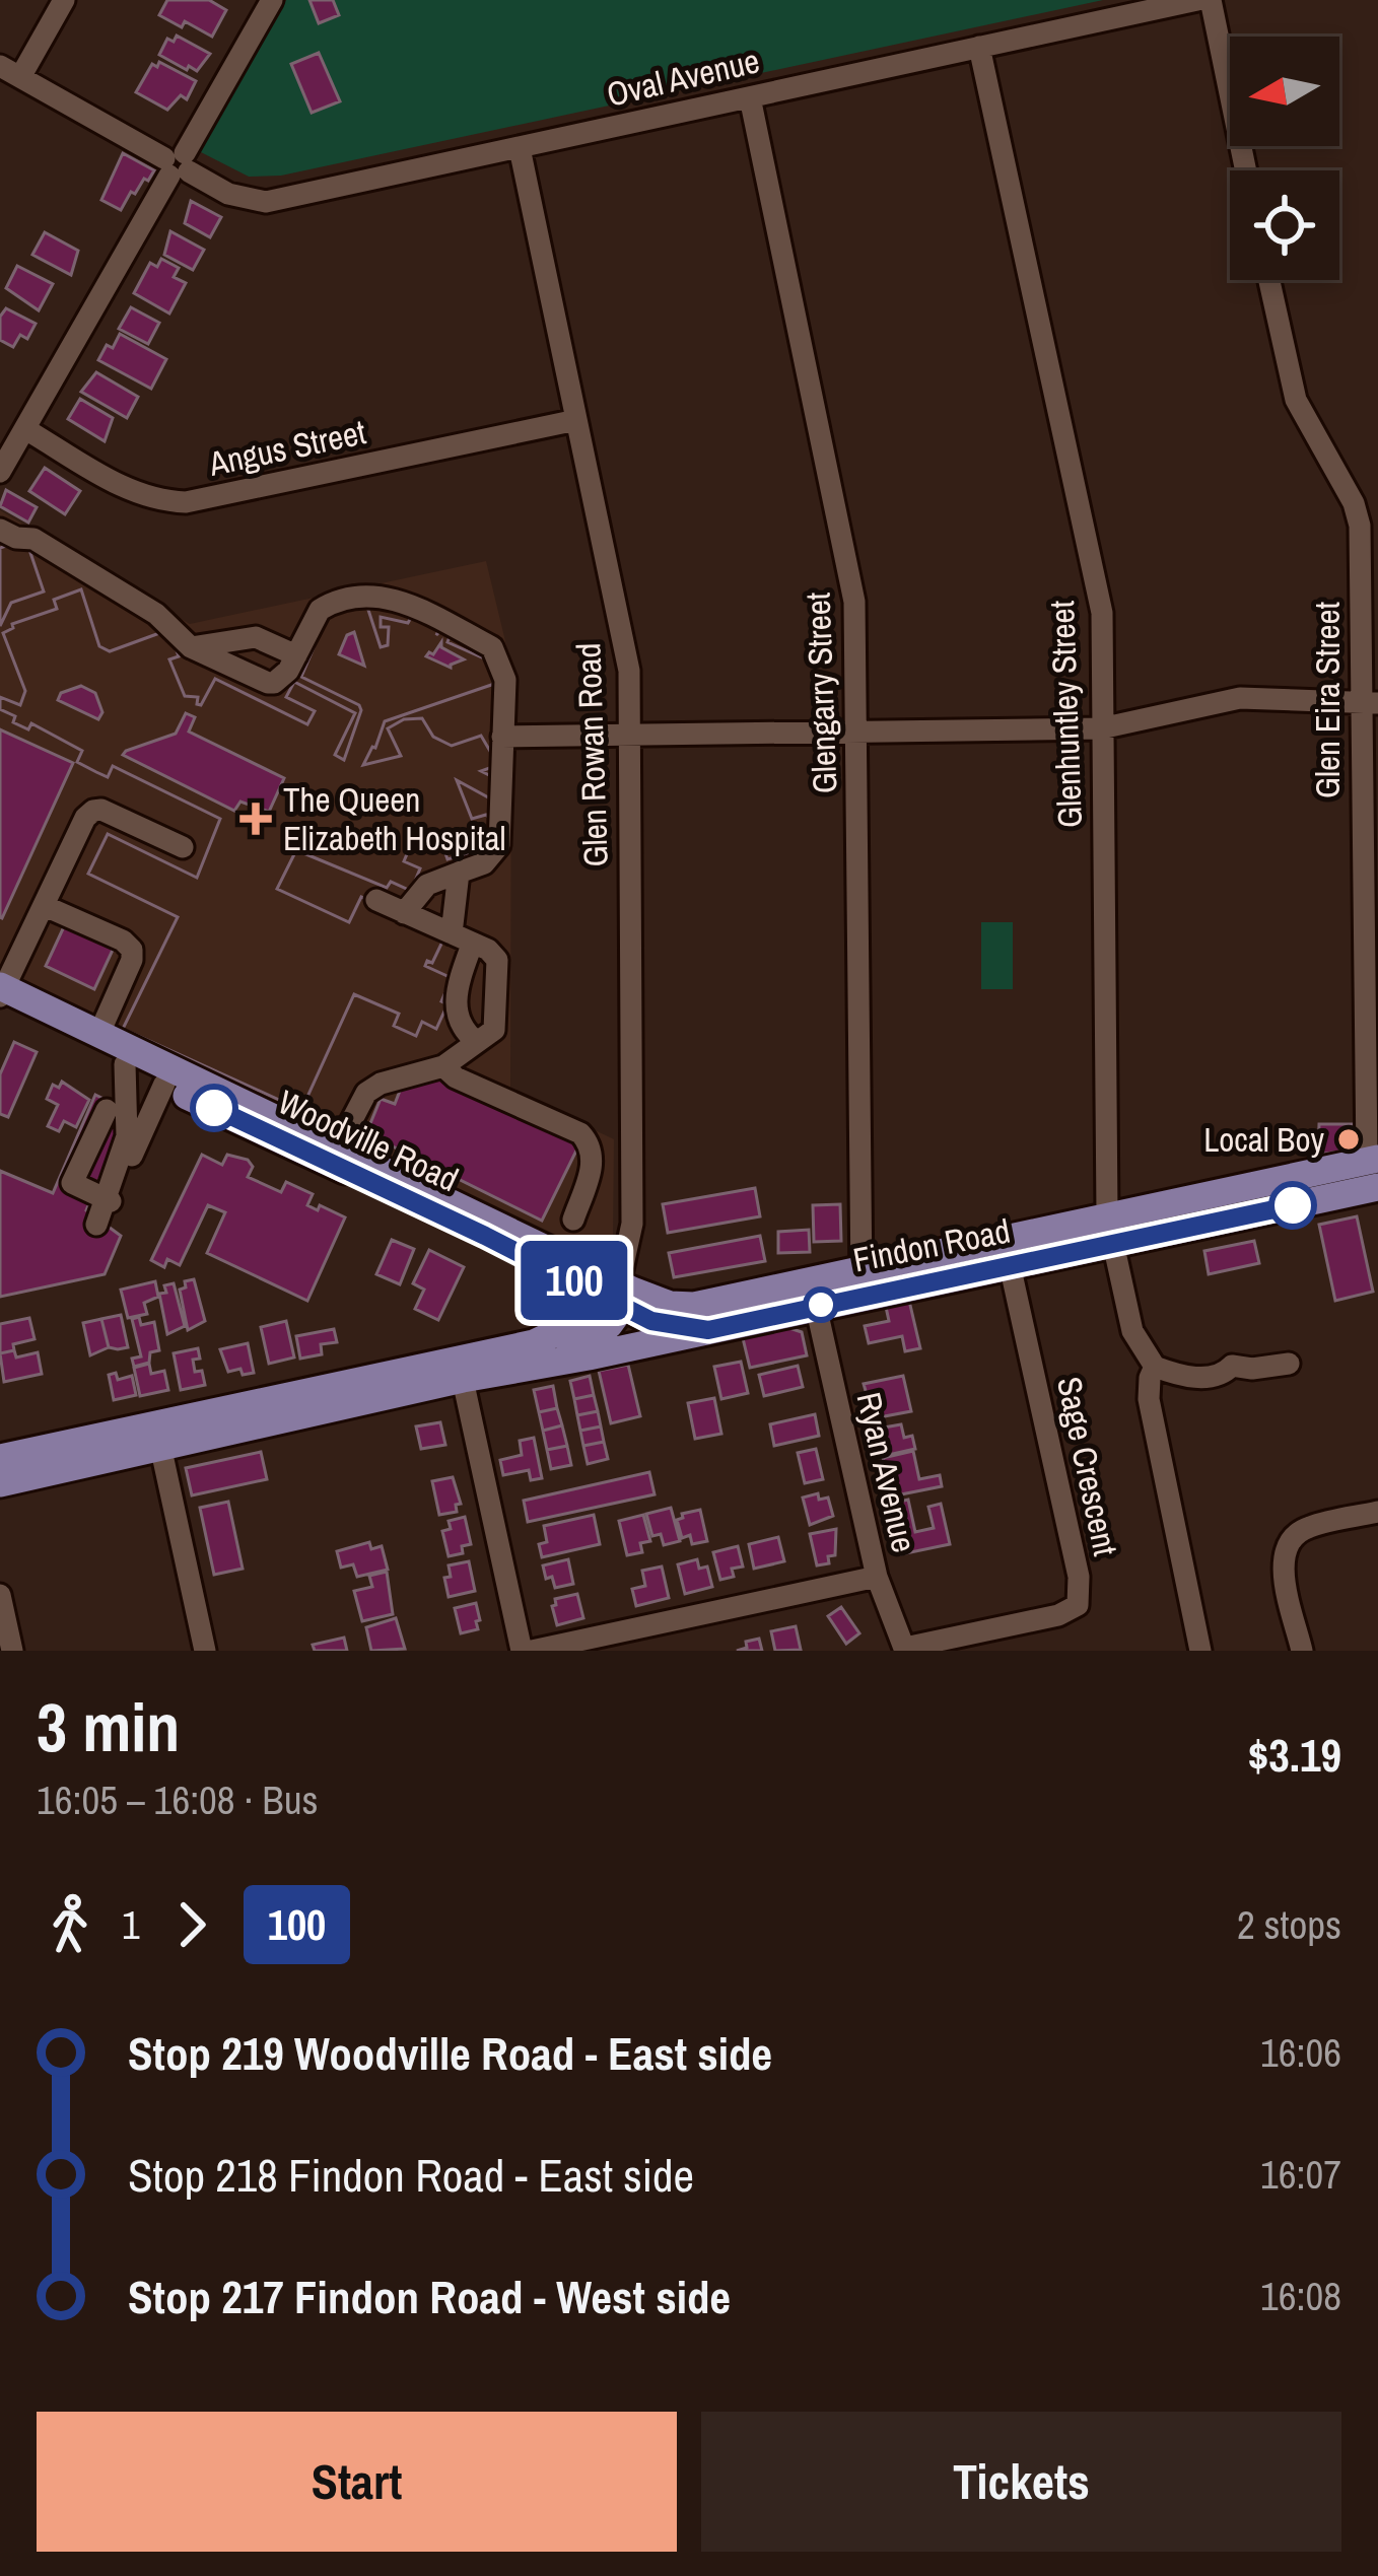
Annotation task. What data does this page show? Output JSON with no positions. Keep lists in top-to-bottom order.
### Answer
{
  "streets": {
    "main road": ["Woodville Road", "Findon Road"],
    "street": [
      "Oval Avenue",
      "Angus Street",
      "Glengarry Street",
      "Glen Eira Street",
      "Glenhuntley Street",
      "Glen Rowan Road",
      "Sage Crescent",
      "Ryan Avenue"
    ]
  },
  "crossings": [
    ["Oval Avenue", "Glengarry Street"],
    ["Oval Avenue", "Glenhuntley Street"],
    ["Oval Avenue", "Glen Rowan Road"],
    ["Angus Street", "Glen Rowan Road"],
    ["Glengarry Street", "Findon Road"],
    ["Glen Eira Street", "Findon Road"],
    ["Glenhuntley Street", "Findon Road"],
    ["Glen Rowan Road", "Woodville Road"],
    ["Glen Rowan Road", "Findon Road"],
    ["Woodville Road", "Findon Road"],
    ["Findon Road", "Sage Crescent"],
    ["Findon Road", "Ryan Avenue"],
    ["Sage Crescent", "Ryan Avenue"]
  ],
  "places": {
    "health": ["The Queen Elizabeth Hospital"],
    "other": ["Local Boy"]
  },
  "lines": ["bus line 100"],
  "north": "left",
  "page": {
    "on_map": "100",
    "heading": ["3 min", "16:05 – 16:08 · Bus", "$3.19"],
    "legs": ["1", "100", "2 stops"],
    "list": [
      {
        "name": "Stop 219 Woodville Road - East side",
        "value": "16:06"
      },
      {
        "name": "Stop 218 Findon Road - East side",
        "value": "16:07"
      },
      {
        "name": "Stop 217 Findon Road - West side",
        "value": "16:08"
      }
    ],
    "buttons": ["Start", "Tickets"]
  }
}
